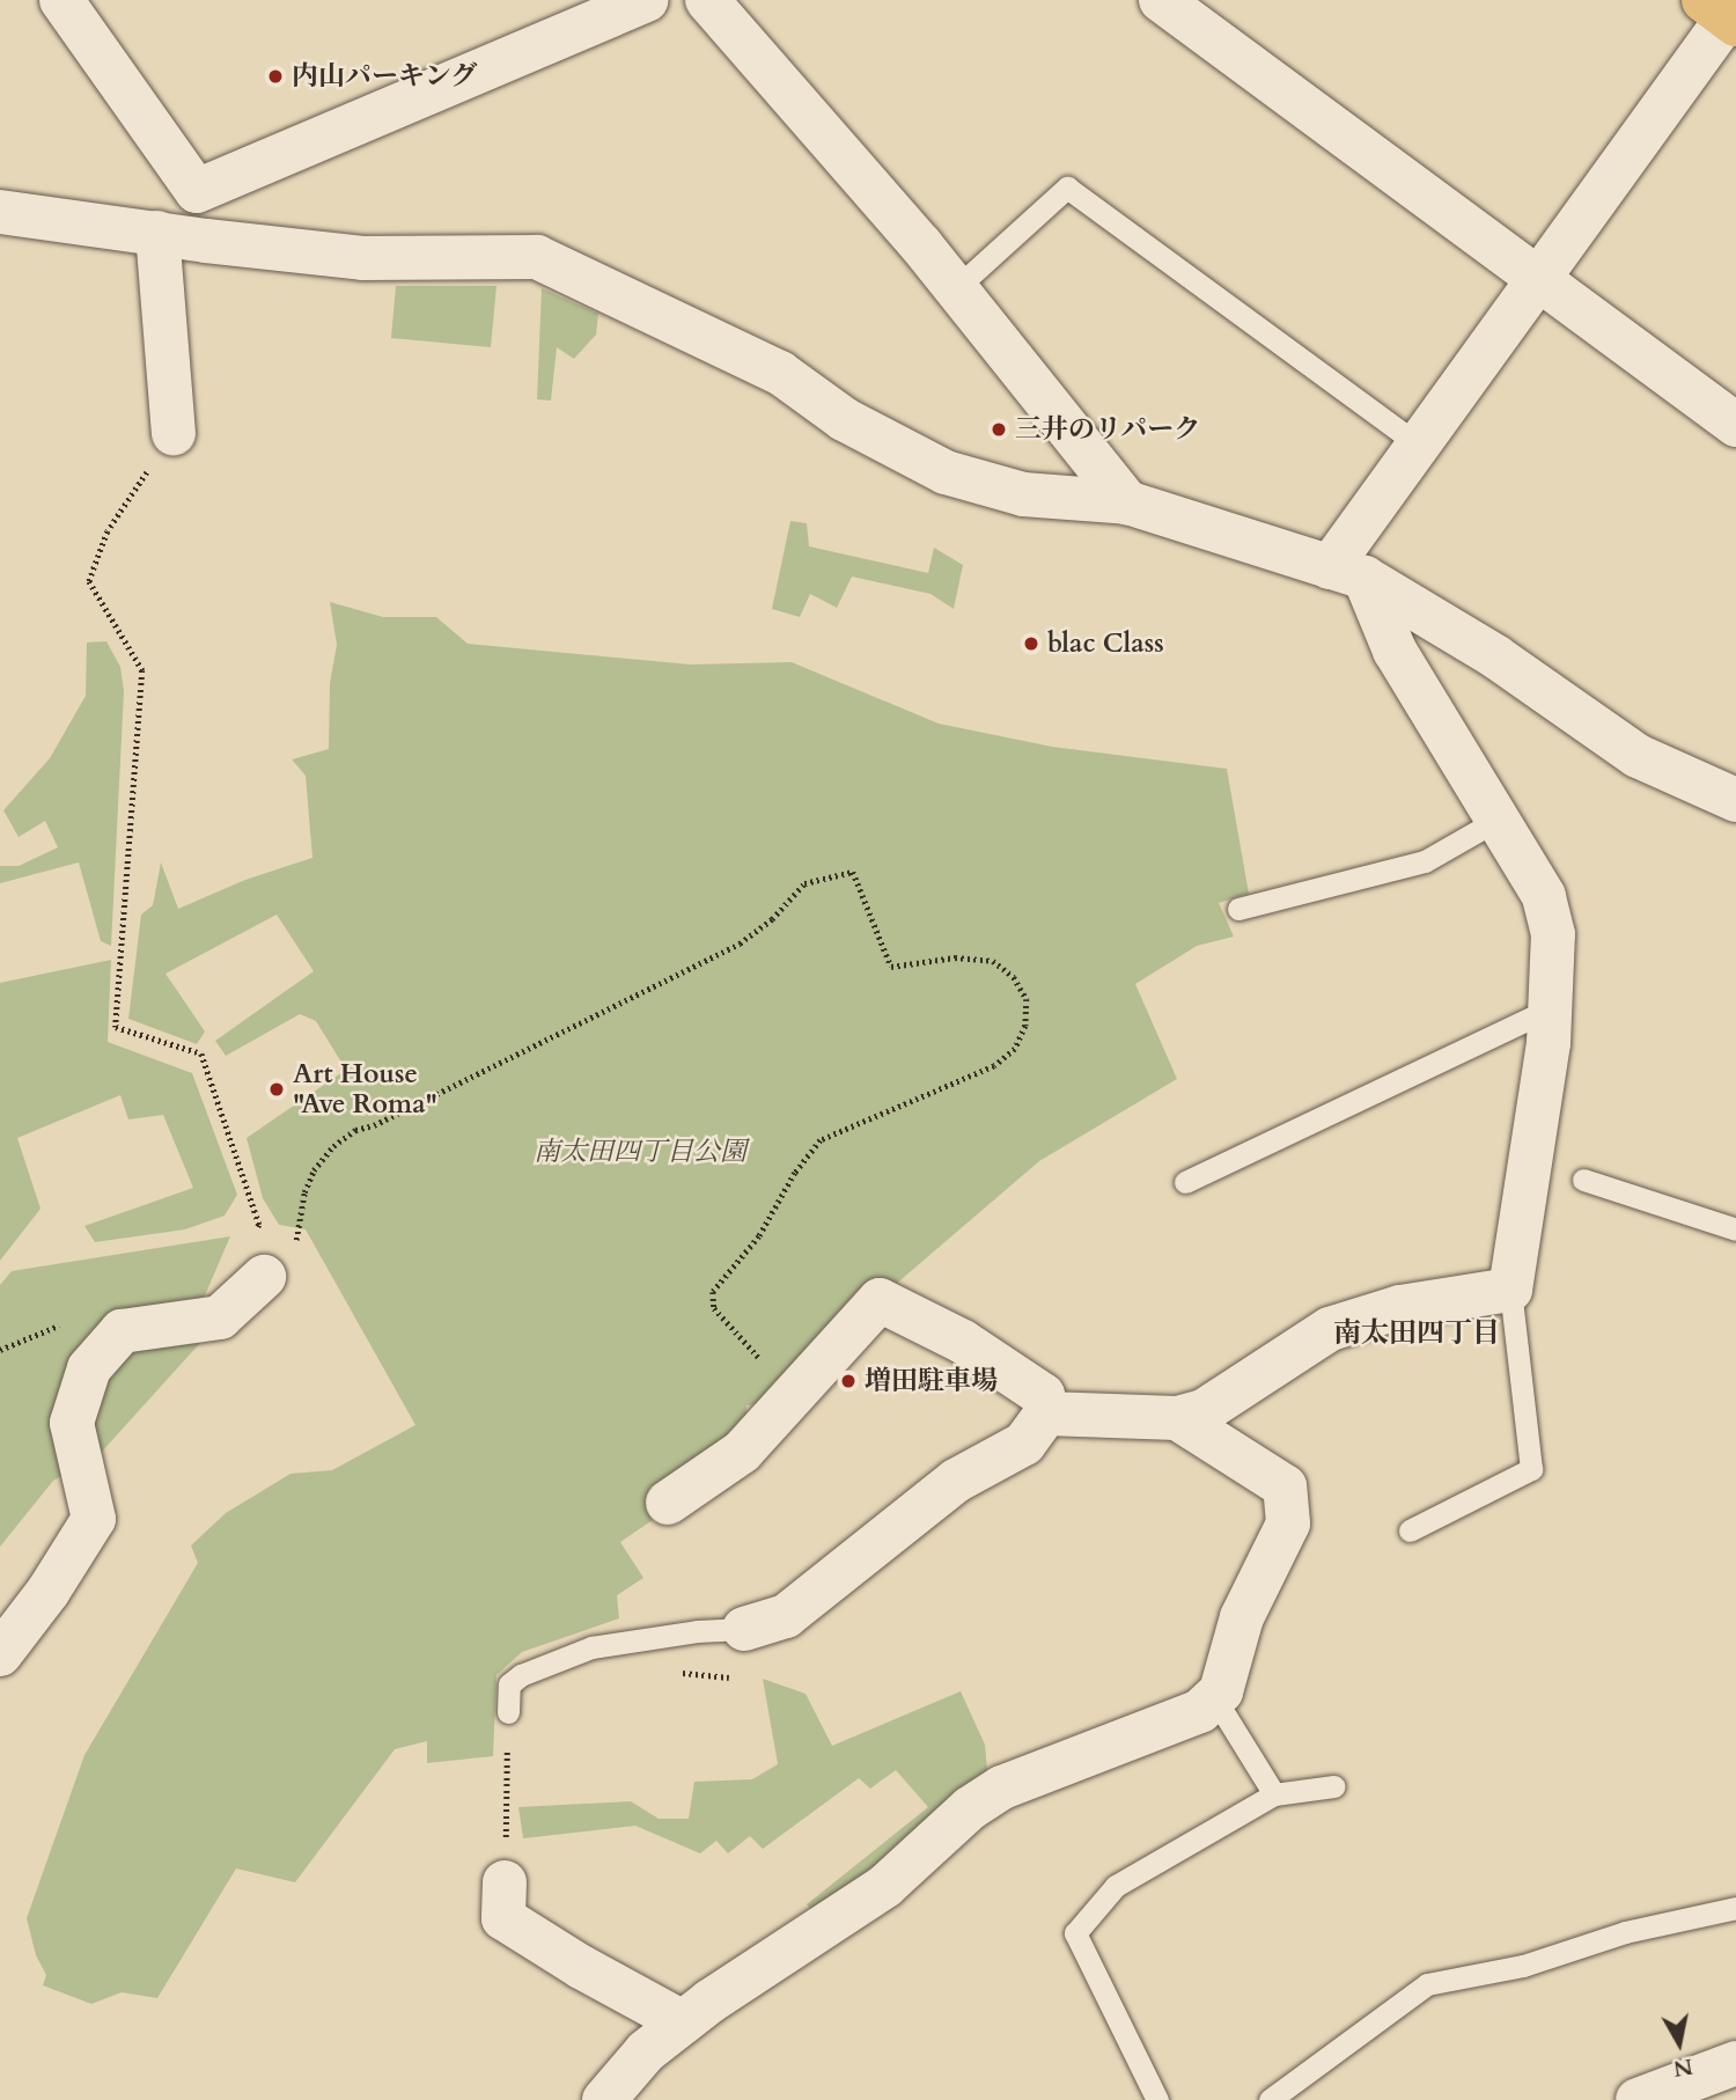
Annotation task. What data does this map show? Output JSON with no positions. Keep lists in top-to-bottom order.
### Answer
{
  "districts": ["南太田四丁目"],
  "parks": ["南太田四丁目公園"],
  "places": [
    "内山パーキング",
    "三井のリパーク",
    "blac Class",
    "Art House \"Ave Roma\"",
    "増田駐車場"
  ],
  "north": "bottom"
}
